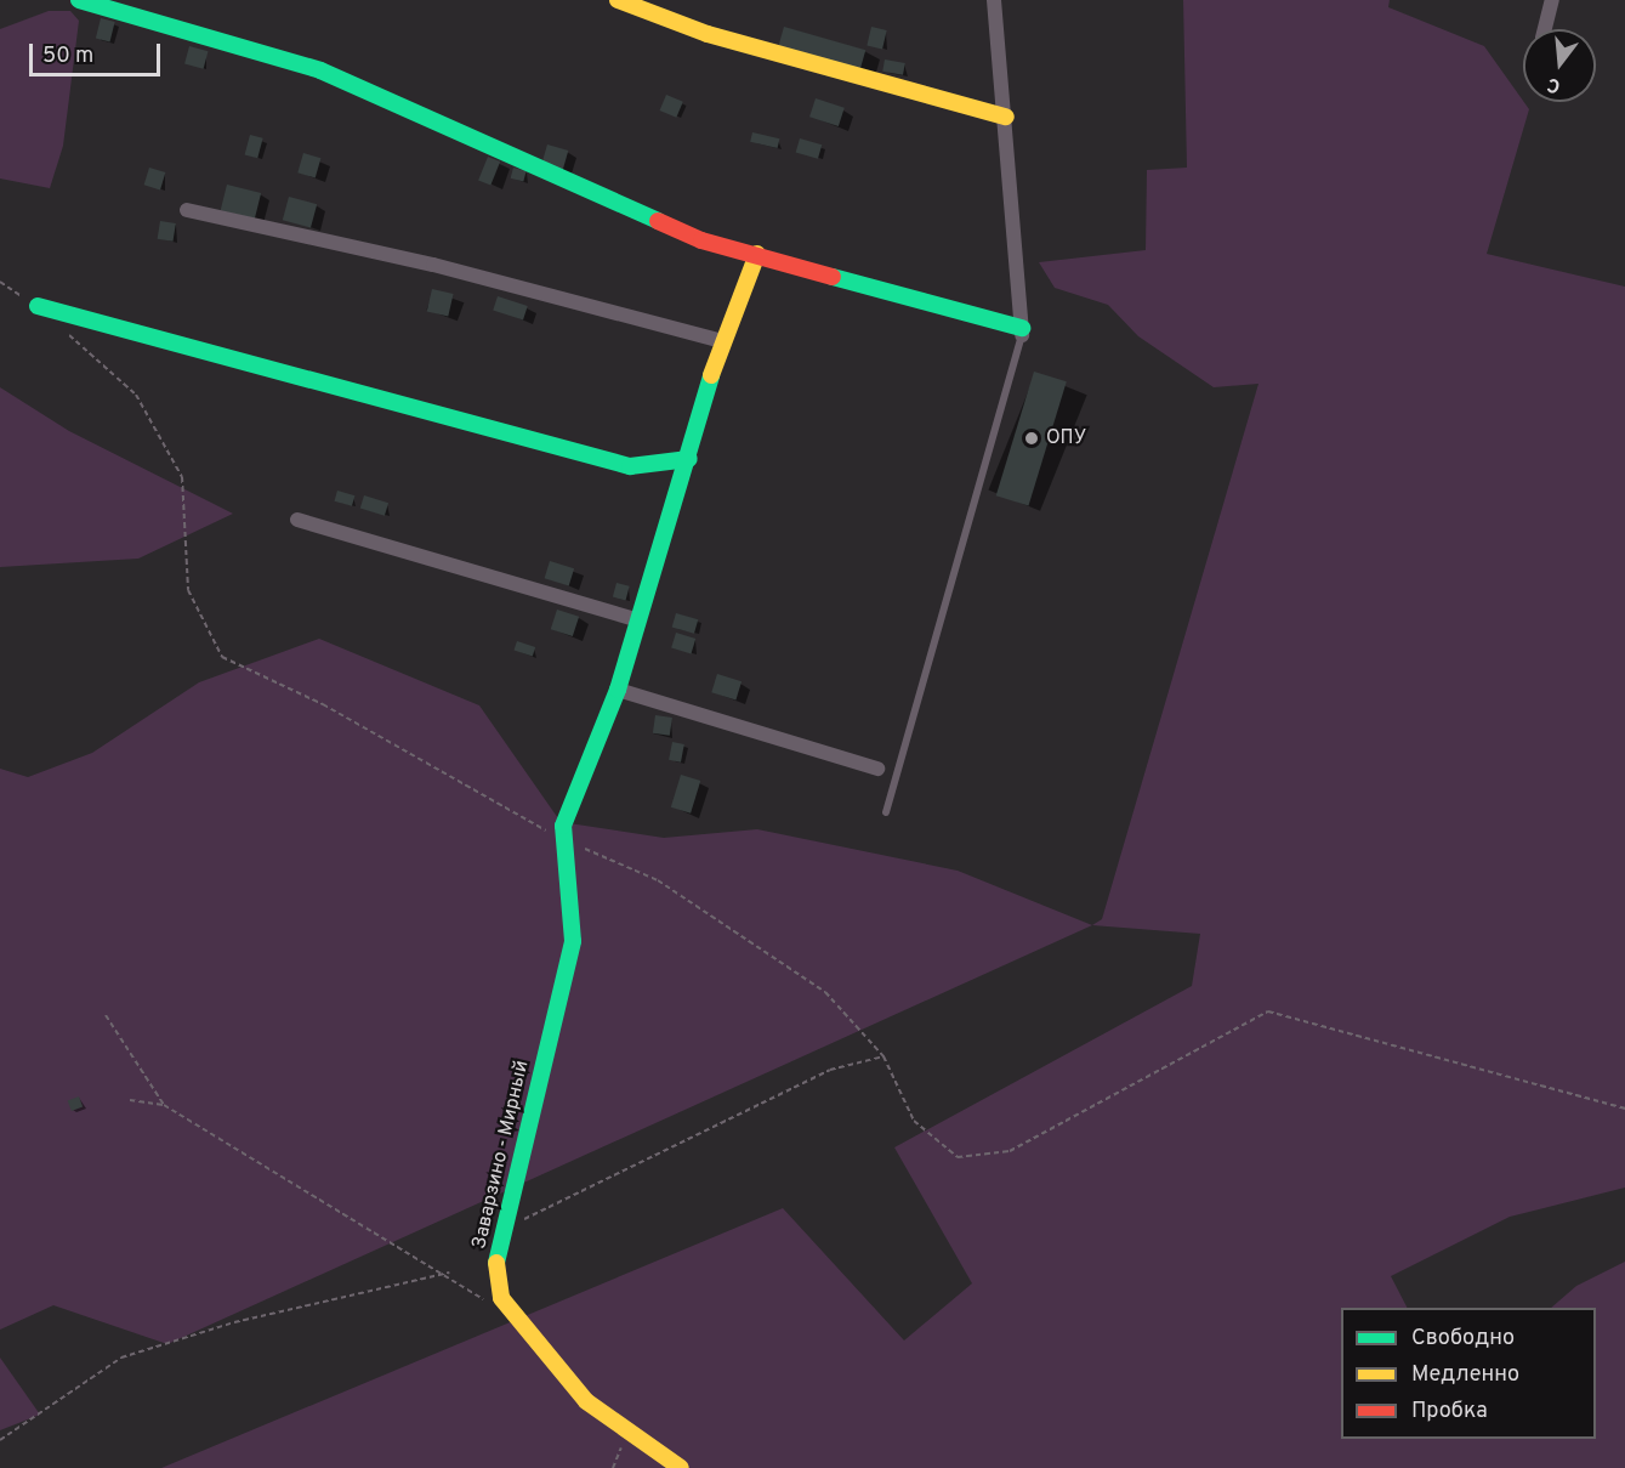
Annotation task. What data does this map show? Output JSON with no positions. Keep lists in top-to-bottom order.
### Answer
{
  "streets": {
    "street": ["Заварзино - Мирный"]
  },
  "places": ["ОПУ"],
  "legend": ["Свободно", "Медленно", "Пробка"],
  "scale_bar": "50 m",
  "north": "bottom"
}
